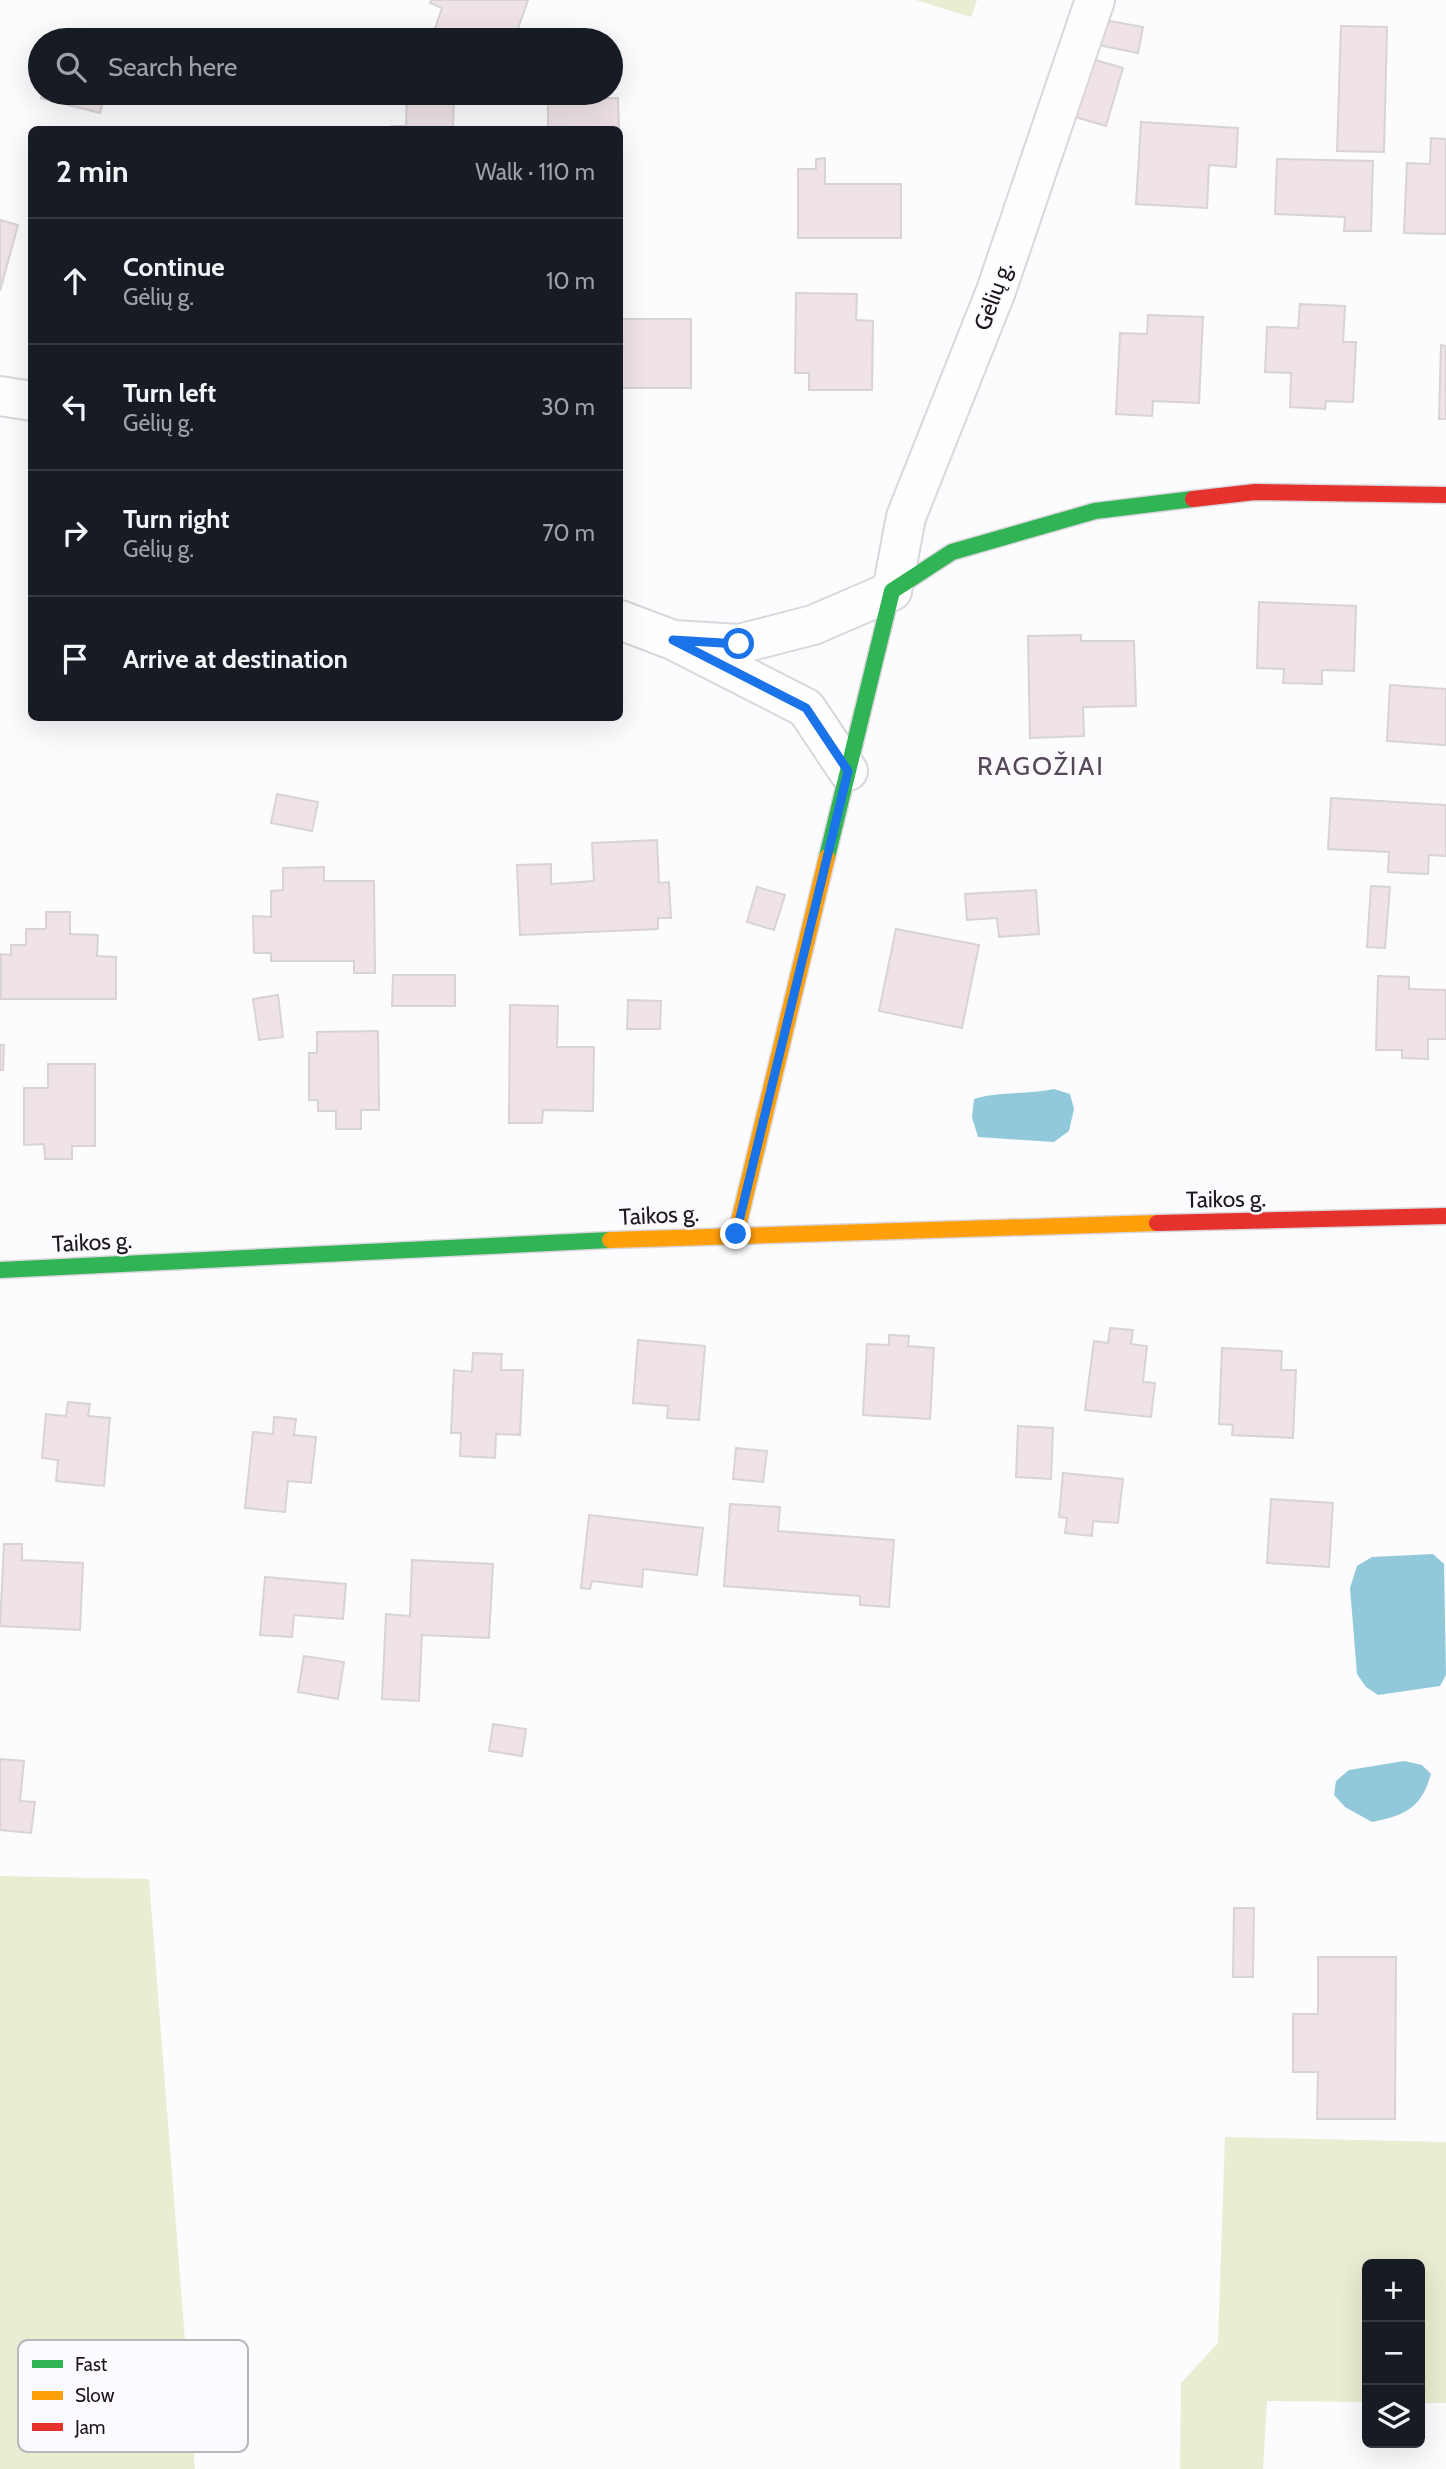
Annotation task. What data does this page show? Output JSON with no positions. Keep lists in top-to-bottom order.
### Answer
{
  "streets": {
    "main road": ["Gėlių g.", "Taikos g."]
  },
  "crossings": [
    ["Gėlių g.", "Taikos g."]
  ],
  "districts": ["RAGOŽIAI"],
  "legend": ["Fast", "Slow", "Jam"],
  "page": {
    "search": "Search here",
    "heading": ["2 min", "Walk · 110 m"],
    "list": [
      ["Continue", "Gėlių g.", "10 m"],
      ["Turn left", "Gėlių g.", "30 m"],
      ["Turn right", "Gėlių g.", "70 m"],
      "Arrive at destination"
    ],
    "map_buttons": ["+", "−"]
  }
}
